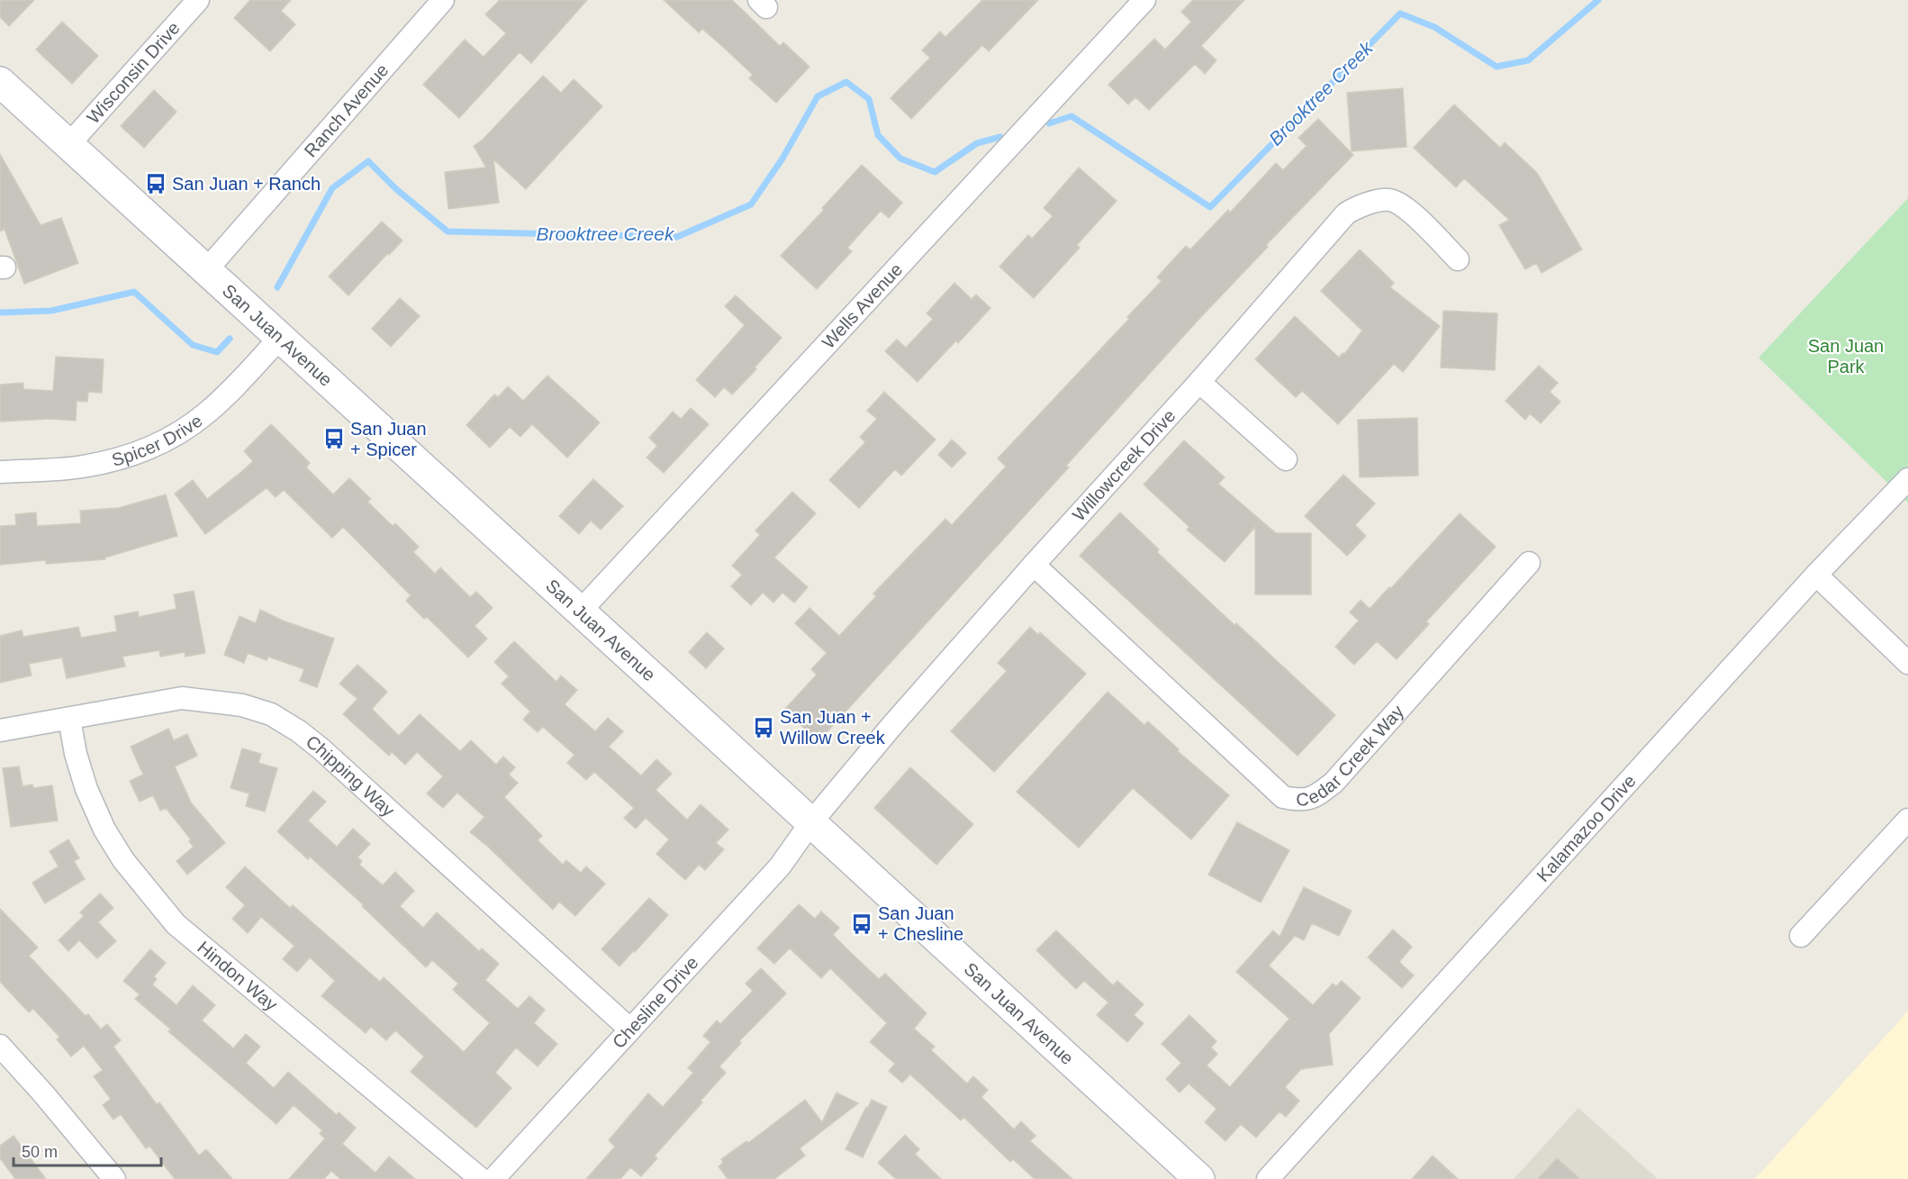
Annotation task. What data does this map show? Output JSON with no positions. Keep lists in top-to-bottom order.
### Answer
{
  "streets": {
    "main road": ["San Juan Avenue"],
    "street": [
      "Wisconsin Drive",
      "Ranch Avenue",
      "Wells Avenue",
      "Spicer Drive",
      "Willowcreek Drive",
      "Cedar Creek Way",
      "Chipping Way",
      "Kalamazoo Drive",
      "Hindon Way",
      "Chesline Drive"
    ]
  },
  "crossings": [
    ["Wisconsin Drive", "San Juan Avenue"],
    ["Ranch Avenue", "San Juan Avenue"],
    ["Wells Avenue", "San Juan Avenue"],
    ["San Juan Avenue", "Spicer Drive"],
    ["San Juan Avenue", "Willowcreek Drive"],
    ["San Juan Avenue", "Chesline Drive"],
    ["Willowcreek Drive", "Cedar Creek Way"],
    ["Willowcreek Drive", "Chesline Drive"],
    ["Chipping Way", "Hindon Way"],
    ["Chipping Way", "Chesline Drive"]
  ],
  "water": ["Brooktree Creek"],
  "parks": ["San Juan Park"],
  "places": {
    "bus stop": [
      "San Juan + Ranch",
      "San Juan + Spicer",
      "San Juan + Willow Creek",
      "San Juan + Chesline"
    ]
  },
  "scale_bar": "50 m"
}
